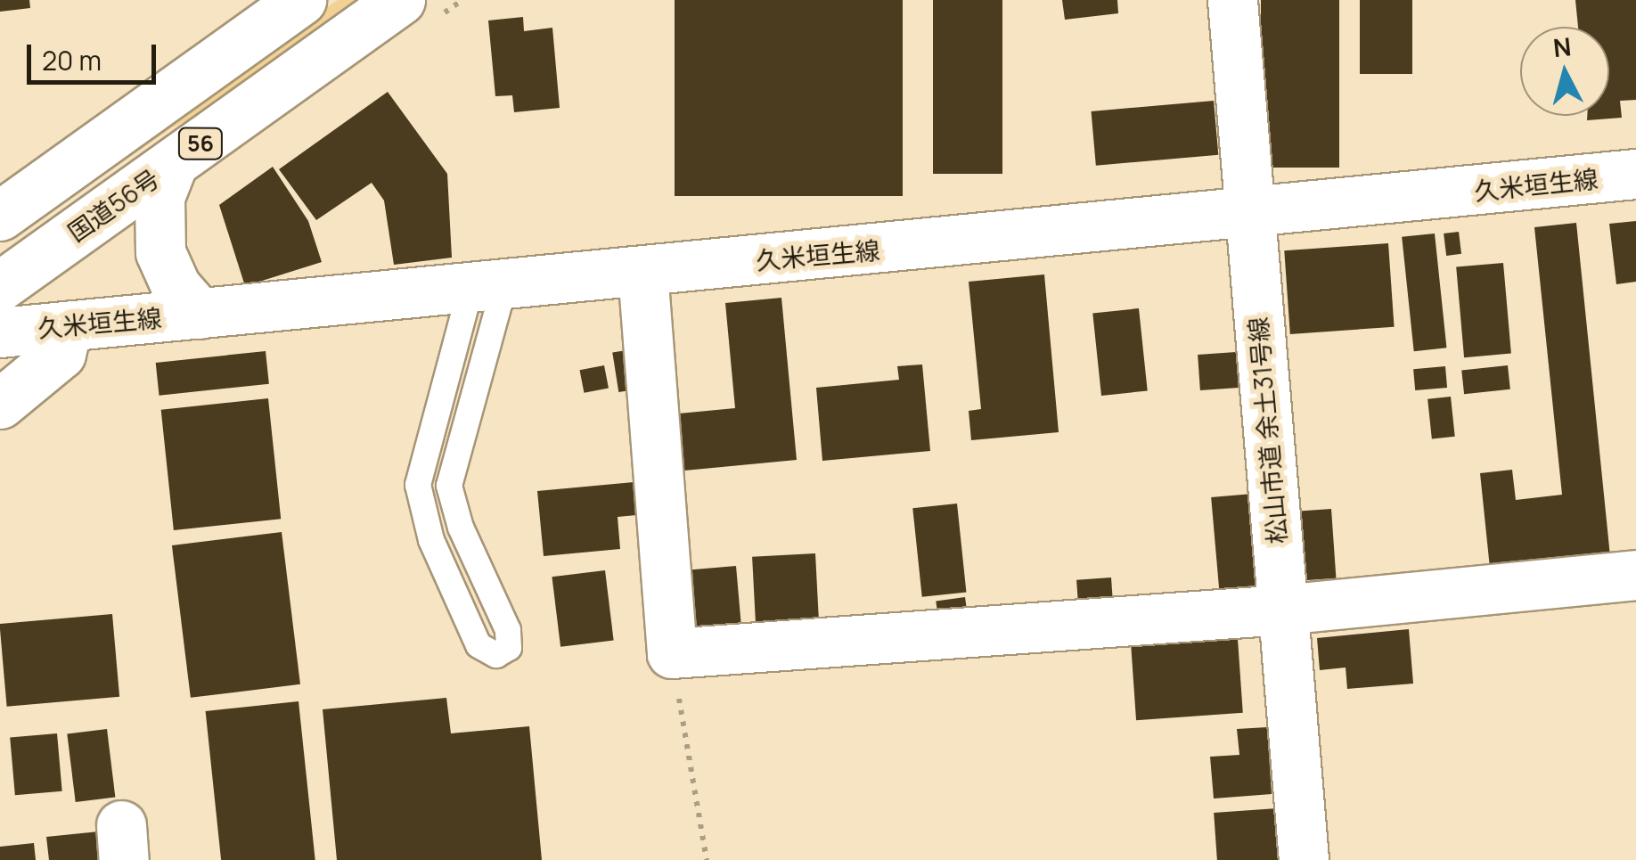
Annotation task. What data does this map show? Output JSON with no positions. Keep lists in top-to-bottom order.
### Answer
{
  "streets": {
    "main road": [
      "56",
      "久米垣生線",
      "国道56号",
      "松山市道 余土31号線"
    ]
  },
  "crossings": [
    ["56", "久米垣生線"],
    ["56", "国道56号"],
    ["久米垣生線", "松山市道 余土31号線"]
  ],
  "scale_bar": "20 m",
  "north": "top"
}
